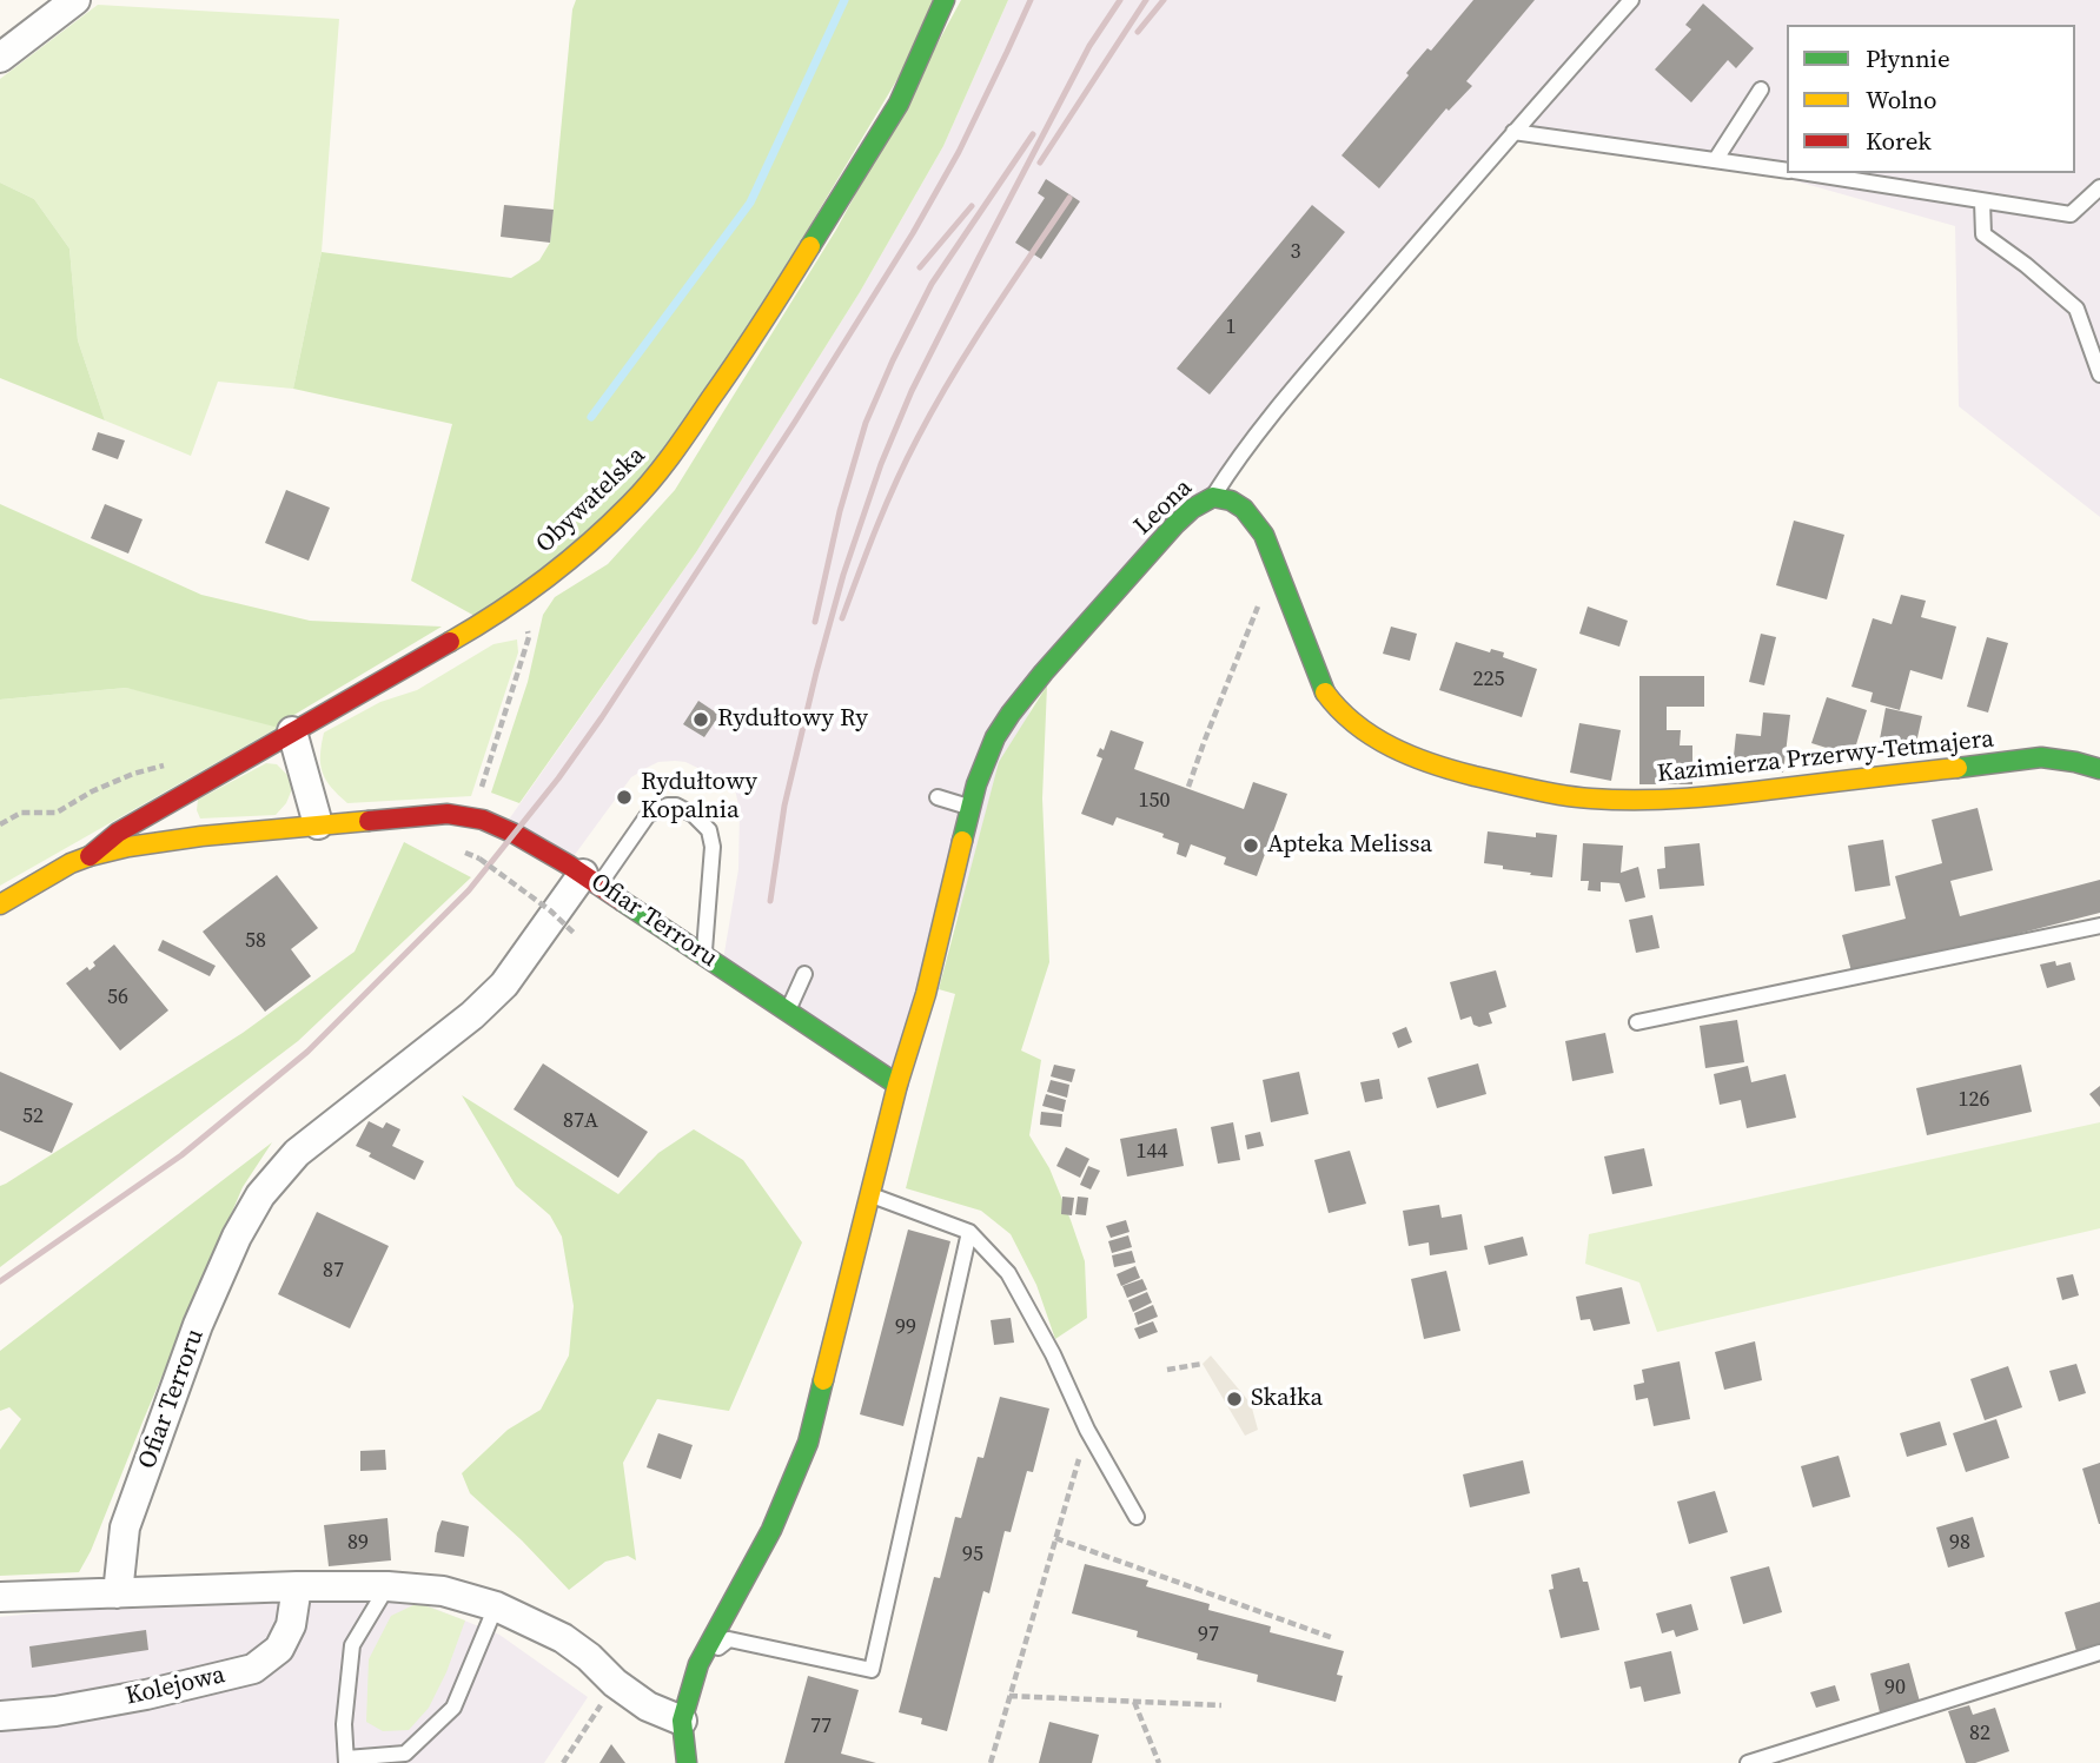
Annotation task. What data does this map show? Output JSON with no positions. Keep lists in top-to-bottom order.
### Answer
{
  "streets": {
    "street": [
      "Obywatelska",
      "Leona",
      "Kazimierza Przerwy-Tetmajera",
      "Ofiar Terroru",
      "Kolejowa"
    ]
  },
  "crossings": [
    ["Obywatelska", "Ofiar Terroru"],
    ["Leona", "Kazimierza Przerwy-Tetmajera"],
    ["Leona", "Ofiar Terroru"]
  ],
  "places": [
    "Rydułtowy Ry",
    "Rydułtowy Kopalnia",
    "Apteka Melissa",
    "Skałka"
  ],
  "house_numbers": [
    "3",
    "1",
    "225",
    "150",
    "58",
    "56",
    "126",
    "52",
    "87A",
    "144",
    "87",
    "99",
    "89",
    "98",
    "95",
    "97",
    "90",
    "77",
    "82"
  ],
  "legend": ["Płynnie", "Wolno", "Korek"]
}
